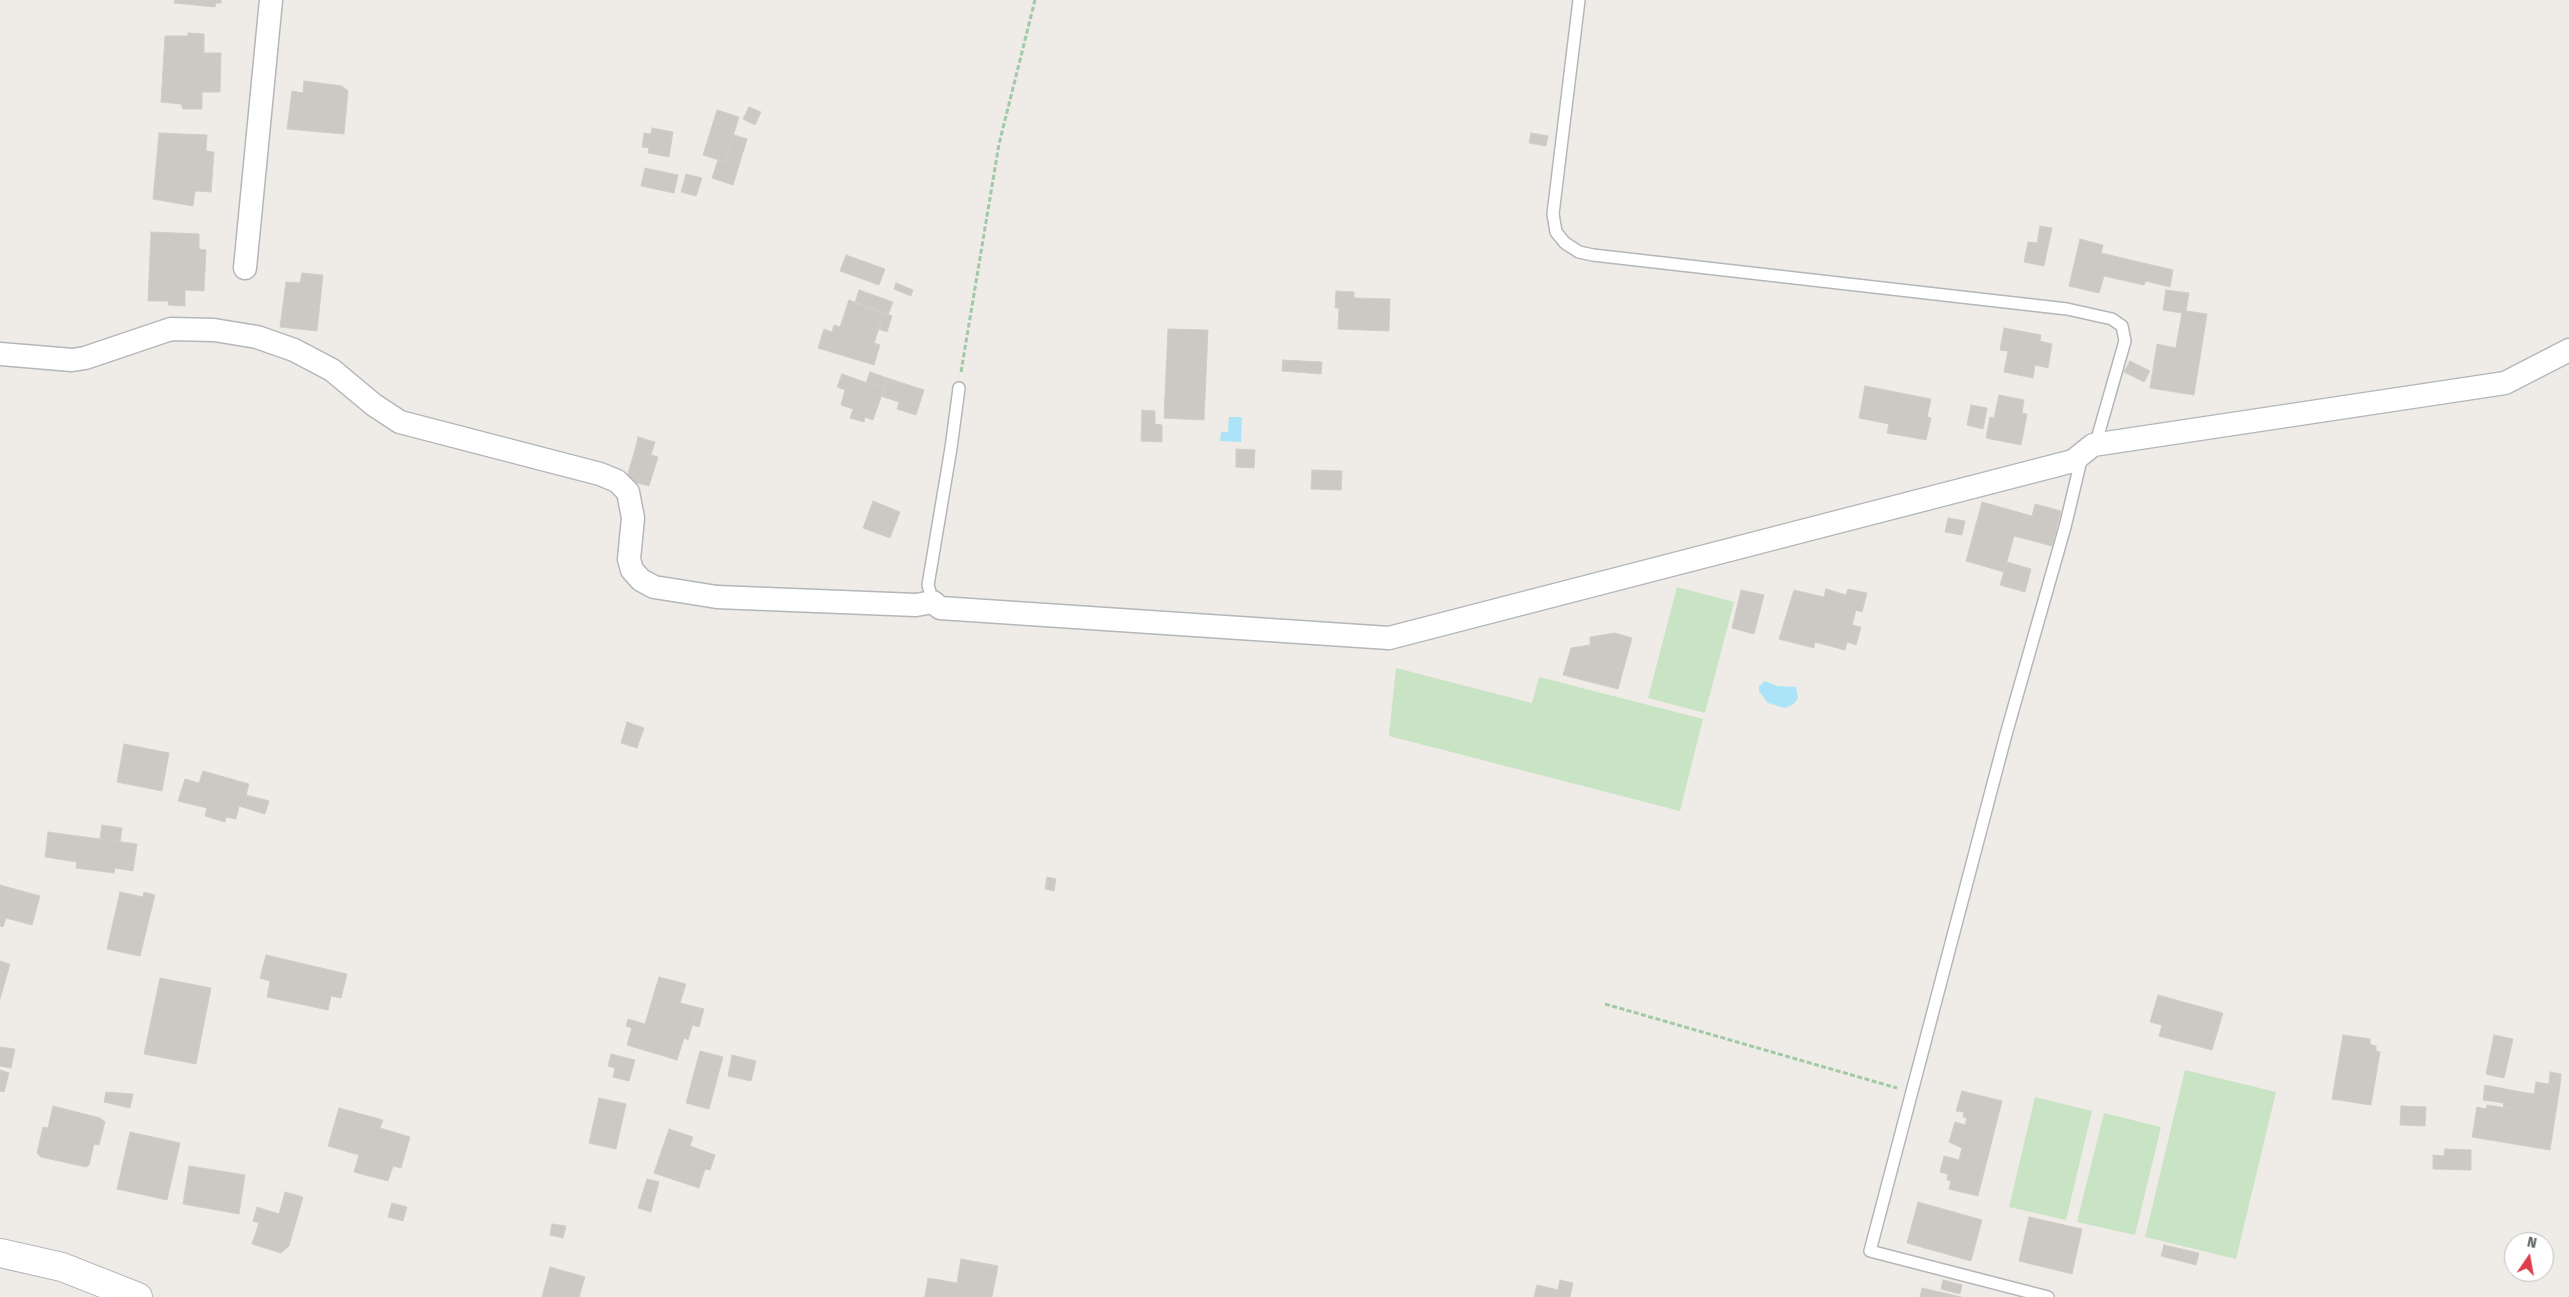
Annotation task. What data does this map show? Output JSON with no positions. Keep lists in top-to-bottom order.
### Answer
{
  "north": "top"
}
